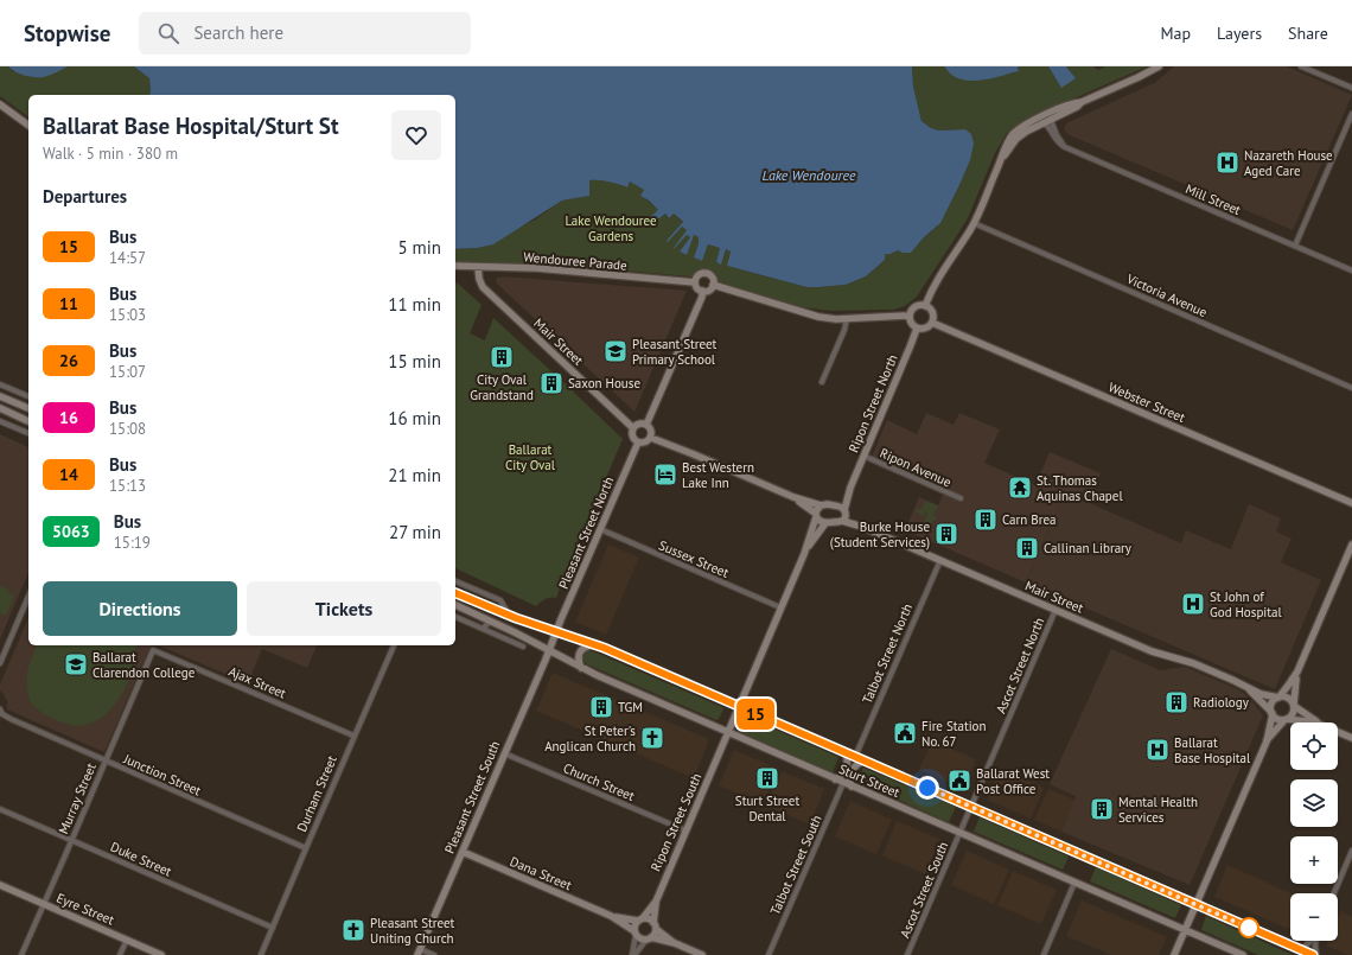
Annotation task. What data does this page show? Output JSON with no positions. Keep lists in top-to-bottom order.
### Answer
{
  "streets": {
    "street": [
      "Mill Street",
      "Wendouree Parade",
      "Victoria Avenue",
      "Mair Street",
      "Webster Street",
      "Ripon Street North",
      "Ripon Avenue",
      "Pleasant Street North",
      "Sussex Street",
      "Talbot Street North",
      "Ascot Street North",
      "Ajax Street",
      "Junction Street",
      "Sturt Street",
      "Church Street",
      "Durham Street",
      "Pleasant Street South",
      "Murray Street",
      "Ripon Street South",
      "Duke Street",
      "Talbot Street South",
      "Dana Street",
      "Ascot Street South",
      "Eyre Street"
    ]
  },
  "crossings": [
    ["Wendouree Parade", "Mair Street"],
    ["Mair Street", "Ripon Street North"],
    ["Mair Street", "Pleasant Street North"],
    ["Mair Street", "Talbot Street North"],
    ["Mair Street", "Ascot Street North"],
    ["Webster Street", "Ripon Street North"],
    ["Ripon Street North", "Ripon Avenue"],
    ["Pleasant Street North", "Sussex Street"],
    ["Pleasant Street North", "Sturt Street"],
    ["Pleasant Street North", "Pleasant Street South"],
    ["Talbot Street North", "Sturt Street"],
    ["Ascot Street North", "Sturt Street"],
    ["Ascot Street North", "Ascot Street South"],
    ["Ajax Street", "Durham Street"],
    ["Ajax Street", "Murray Street"],
    ["Junction Street", "Durham Street"],
    ["Junction Street", "Murray Street"],
    ["Sturt Street", "Pleasant Street South"],
    ["Sturt Street", "Ripon Street South"],
    ["Sturt Street", "Talbot Street South"],
    ["Sturt Street", "Ascot Street South"],
    ["Church Street", "Pleasant Street South"],
    ["Church Street", "Ripon Street South"],
    ["Durham Street", "Duke Street"],
    ["Pleasant Street South", "Dana Street"],
    ["Murray Street", "Duke Street"],
    ["Murray Street", "Eyre Street"],
    ["Ripon Street South", "Dana Street"]
  ],
  "water": ["Lake Wendouree"],
  "parks": ["Lake Wendouree Gardens", "Ballarat City Oval"],
  "places": {
    "hospital": ["Nazareth House Aged Care", "St John of God Hospital", "Ballarat Base Hospital"],
    "school or university": ["Pleasant Street Primary School", "Ballarat Clarendon College"],
    "building": [
      "City Oval Grandstand",
      "Saxon House",
      "Carn Brea",
      "Burke House (Student Services)",
      "Callinan Library",
      "Radiology",
      "TGM",
      "Sturt Street Dental",
      "Mental Health Services"
    ],
    "hotel": ["Best Western Lake Inn"],
    "temple": ["St. Thomas Aquinas Chapel"],
    "public building": ["Fire Station No. 67", "Ballarat West Post Office"],
    "church": ["St Peter's Anglican Church", "Pleasant Street Uniting Church"]
  },
  "lines": ["bus line 15"],
  "page": {
    "header": "Stopwise",
    "search": "Search here",
    "nav": ["Map", "Layers", "Share"],
    "on_map": "15",
    "heading": [
      ["Ballarat Base Hospital/Sturt St", "Walk · 5 min · 380 m"],
      "Departures"
    ],
    "list": [
      {
        "mark": "15",
        "name": "Bus",
        "note": "14:57",
        "value": "5 min"
      },
      {
        "mark": "11",
        "name": "Bus",
        "note": "15:03",
        "value": "11 min"
      },
      {
        "mark": "26",
        "name": "Bus",
        "note": "15:07",
        "value": "15 min"
      },
      {
        "mark": "16",
        "name": "Bus",
        "note": "15:08",
        "value": "16 min"
      },
      {
        "mark": "14",
        "name": "Bus",
        "note": "15:13",
        "value": "21 min"
      },
      {
        "mark": "5063",
        "name": "Bus",
        "note": "15:19",
        "value": "27 min"
      }
    ],
    "buttons": ["Directions", "Tickets"],
    "map_buttons": ["+", "−"]
  }
}
